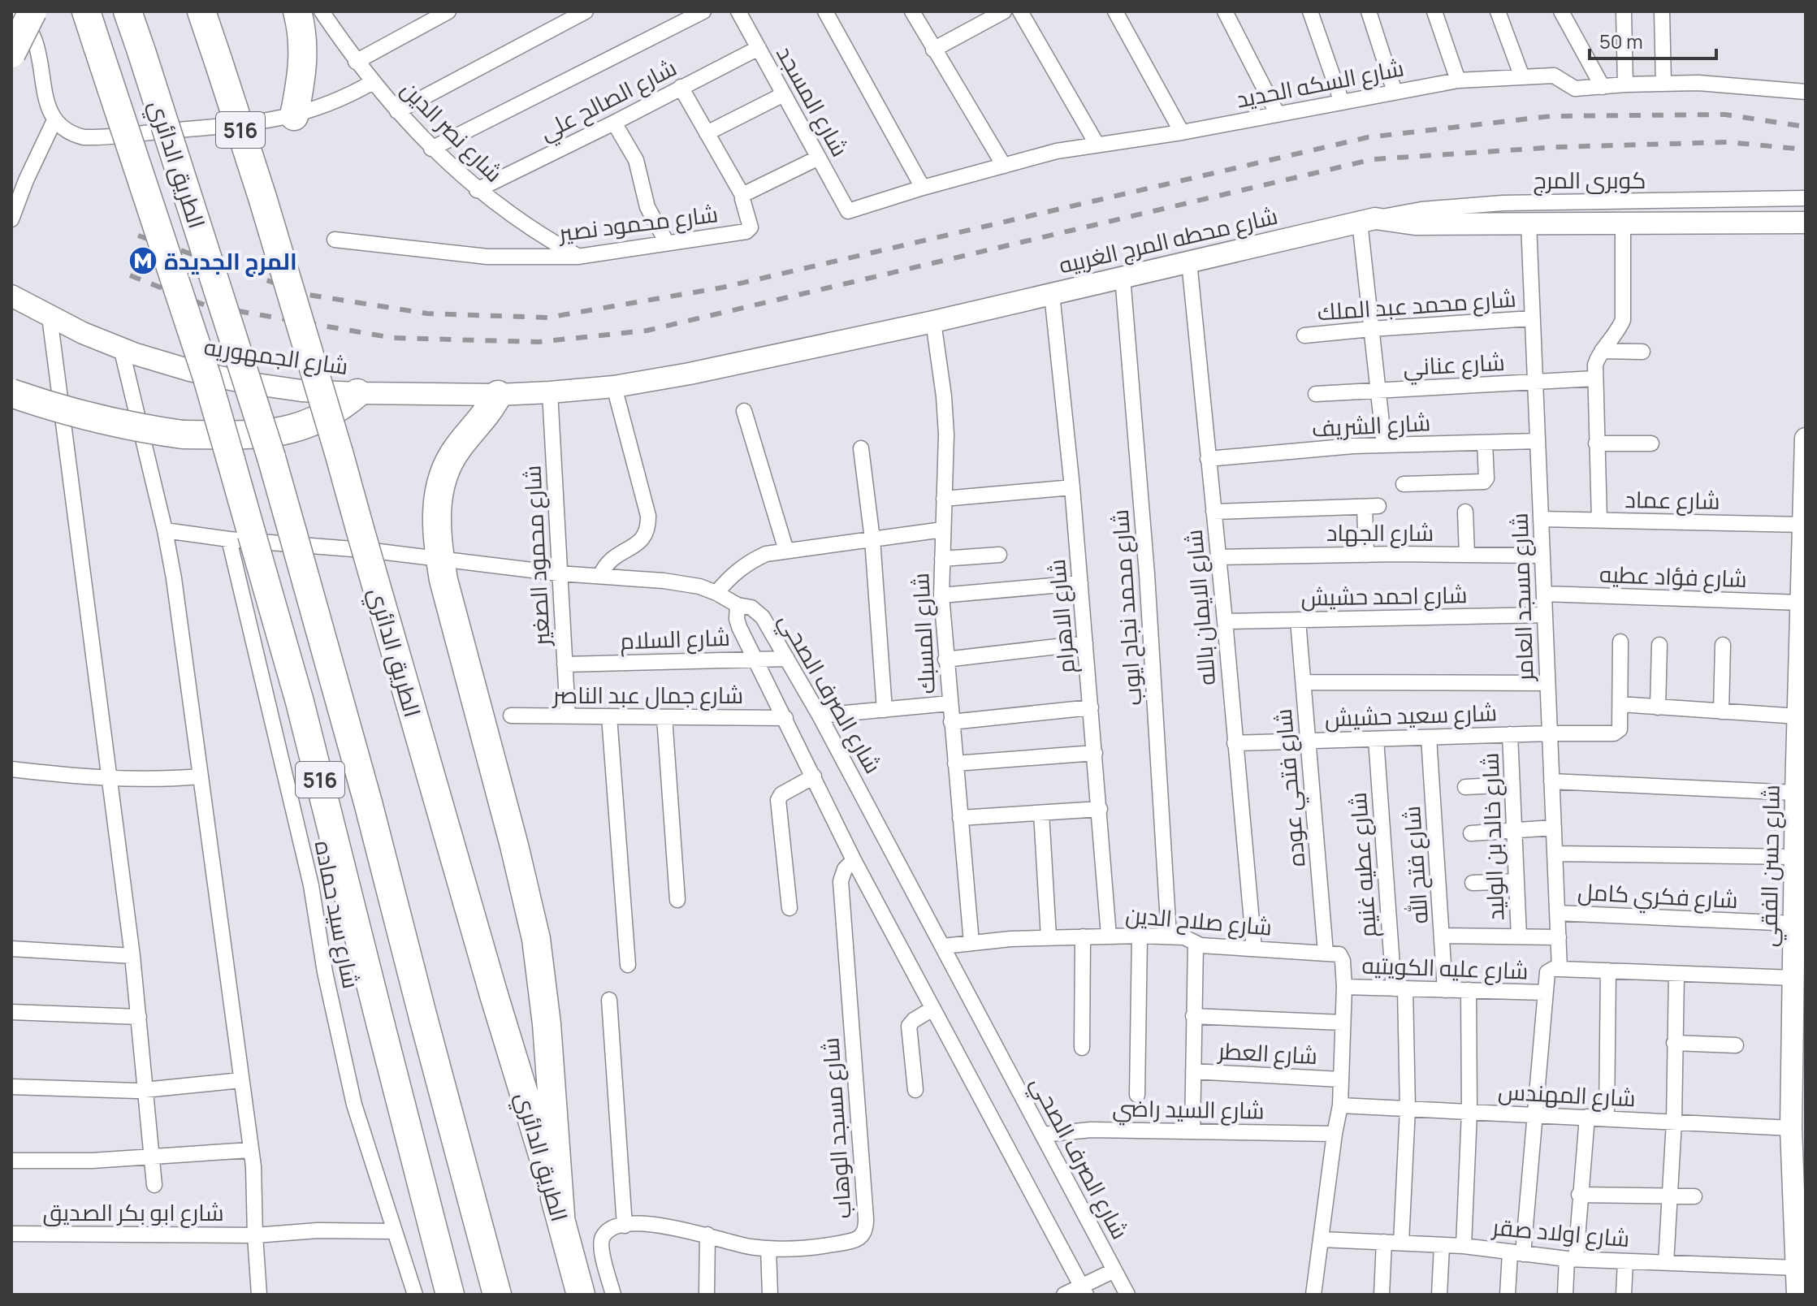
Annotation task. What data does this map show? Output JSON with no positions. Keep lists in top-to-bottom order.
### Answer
{
  "streets": {
    "highway": ["516", "الطريق الدائري"],
    "main road": ["شارع محطه المرج الغربيه", "شارع الجمهوريه", "شارع حسن الفقي"],
    "street": [
      "شارع السكه الحديد",
      "شارع الصالح علي",
      "شارع المسجد",
      "شارع نصر الدين",
      "كوبرى المرج",
      "شارع محمود نصير",
      "شارع محمد عبد الملك",
      "شارع عناني",
      "شارع الشريف",
      "شارع عماد",
      "شارع الجهاد",
      "شارع محمود الصغير",
      "شارع فؤاد عطيه",
      "شارع احمد حشيش",
      "شارع مسجد العامر",
      "شارع محمد نجاح ايوب",
      "شارع الايمان بالله",
      "شارع الاهرام",
      "شارع المسبك",
      "شارع السلام",
      "شارع الصرف الصحي",
      "شارع جمال عبد الناصر",
      "شارع سعيد حشيش",
      "شارع فتحي عوده",
      "شارع خالد بن الوليد",
      "شارع عطيه غنيم",
      "شارع فتح الله",
      "شارع فكري كامل",
      "شارع سيد حماده",
      "شارع صلاح الدين",
      "شارع عليه الكويتيه",
      "شارع العطر",
      "شارع المهندس",
      "شارع السيد راضي",
      "شارع مسجد الوهاب",
      "شارع ابو بكر الصديق",
      "شارع اولاد صقر"
    ]
  },
  "crossings": [
    ["شارع السكه الحديد", "شارع المسجد"],
    ["شارع الصالح علي", "شارع المسجد"],
    ["شارع الصالح علي", "شارع نصر الدين"],
    ["شارع المسجد", "شارع محمود نصير"],
    ["شارع نصر الدين", "شارع محمود نصير"],
    ["كوبرى المرج", "شارع محطه المرج الغربيه"],
    ["شارع محطه المرج الغربيه", "شارع الجمهوريه"],
    ["شارع محطه المرج الغربيه", "شارع محمود الصغير"],
    ["شارع محطه المرج الغربيه", "شارع مسجد العامر"],
    ["شارع محطه المرج الغربيه", "شارع محمد نجاح ايوب"],
    ["شارع محطه المرج الغربيه", "شارع الايمان بالله"],
    ["شارع محطه المرج الغربيه", "شارع الاهرام"],
    ["شارع محطه المرج الغربيه", "شارع المسبك"],
    ["شارع محمد عبد الملك", "شارع مسجد العامر"],
    ["شارع الجمهوريه", "شارع محمود الصغير"],
    ["شارع عناني", "شارع مسجد العامر"],
    ["شارع الشريف", "شارع مسجد العامر"],
    ["شارع الشريف", "شارع الايمان بالله"],
    ["شارع عماد", "شارع مسجد العامر"],
    ["شارع عماد", "شارع حسن الفقي"],
    ["شارع الجهاد", "شارع مسجد العامر"],
    ["شارع الجهاد", "شارع الايمان بالله"],
    ["شارع محمود الصغير", "شارع السلام"],
    ["شارع محمود الصغير", "شارع جمال عبد الناصر"],
    ["شارع فؤاد عطيه", "شارع مسجد العامر"],
    ["شارع فؤاد عطيه", "شارع حسن الفقي"],
    ["شارع احمد حشيش", "شارع مسجد العامر"],
    ["شارع احمد حشيش", "شارع الايمان بالله"],
    ["شارع احمد حشيش", "شارع فتحي عوده"],
    ["شارع مسجد العامر", "شارع سعيد حشيش"],
    ["شارع مسجد العامر", "شارع فكري كامل"],
    ["شارع محمد نجاح ايوب", "شارع صلاح الدين"],
    ["شارع الايمان بالله", "شارع سعيد حشيش"],
    ["شارع الايمان بالله", "شارع صلاح الدين"],
    ["شارع الاهرام", "شارع صلاح الدين"],
    ["شارع المسبك", "شارع صلاح الدين"],
    ["شارع السلام", "شارع الصرف الصحي"],
    ["شارع الصرف الصحي", "شارع جمال عبد الناصر"],
    ["شارع الصرف الصحي", "شارع صلاح الدين"],
    ["شارع الصرف الصحي", "شارع السيد راضي"],
    ["شارع الصرف الصحي", "شارع مسجد الوهاب"],
    ["شارع سعيد حشيش", "شارع فتحي عوده"],
    ["شارع سعيد حشيش", "شارع خالد بن الوليد"],
    ["شارع سعيد حشيش", "شارع عطيه غنيم"],
    ["شارع سعيد حشيش", "شارع فتح الله"],
    ["شارع فتحي عوده", "شارع صلاح الدين"],
    ["شارع عطيه غنيم", "شارع عليه الكويتيه"],
    ["شارع عطيه غنيم", "شارع المهندس"],
    ["شارع عطيه غنيم", "شارع اولاد صقر"],
    ["شارع فتح الله", "شارع عليه الكويتيه"],
    ["شارع حسن الفقي", "شارع فكري كامل"],
    ["شارع حسن الفقي", "شارع المهندس"],
    ["شارع حسن الفقي", "شارع اولاد صقر"],
    ["شارع سيد حماده", "شارع ابو بكر الصديق"]
  ],
  "places": {
    "metro station": ["المرج الجديدة"]
  },
  "scale_bar": "50 m"
}
